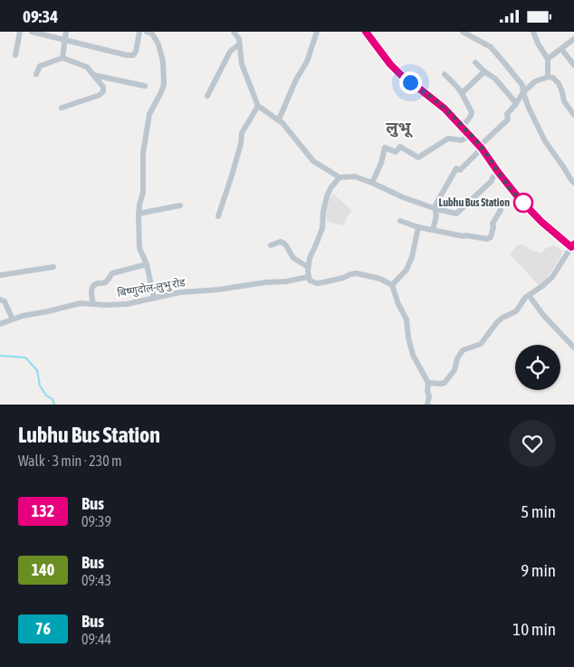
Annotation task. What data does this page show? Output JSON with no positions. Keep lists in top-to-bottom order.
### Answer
{
  "streets": {
    "street": ["बिष्णुदोल-लुभु रोड"]
  },
  "districts": ["लुभू"],
  "places": ["Lubhu Bus Station"],
  "lines": ["bus line 132"],
  "page": {
    "status": "09:34",
    "heading": ["Lubhu Bus Station", "Walk · 3 min · 230 m"],
    "list": [
      {
        "mark": "132",
        "name": "Bus",
        "note": "09:39",
        "value": "5 min"
      },
      {
        "mark": "140",
        "name": "Bus",
        "note": "09:43",
        "value": "9 min"
      },
      {
        "mark": "76",
        "name": "Bus",
        "note": "09:44",
        "value": "10 min"
      }
    ]
  }
}
